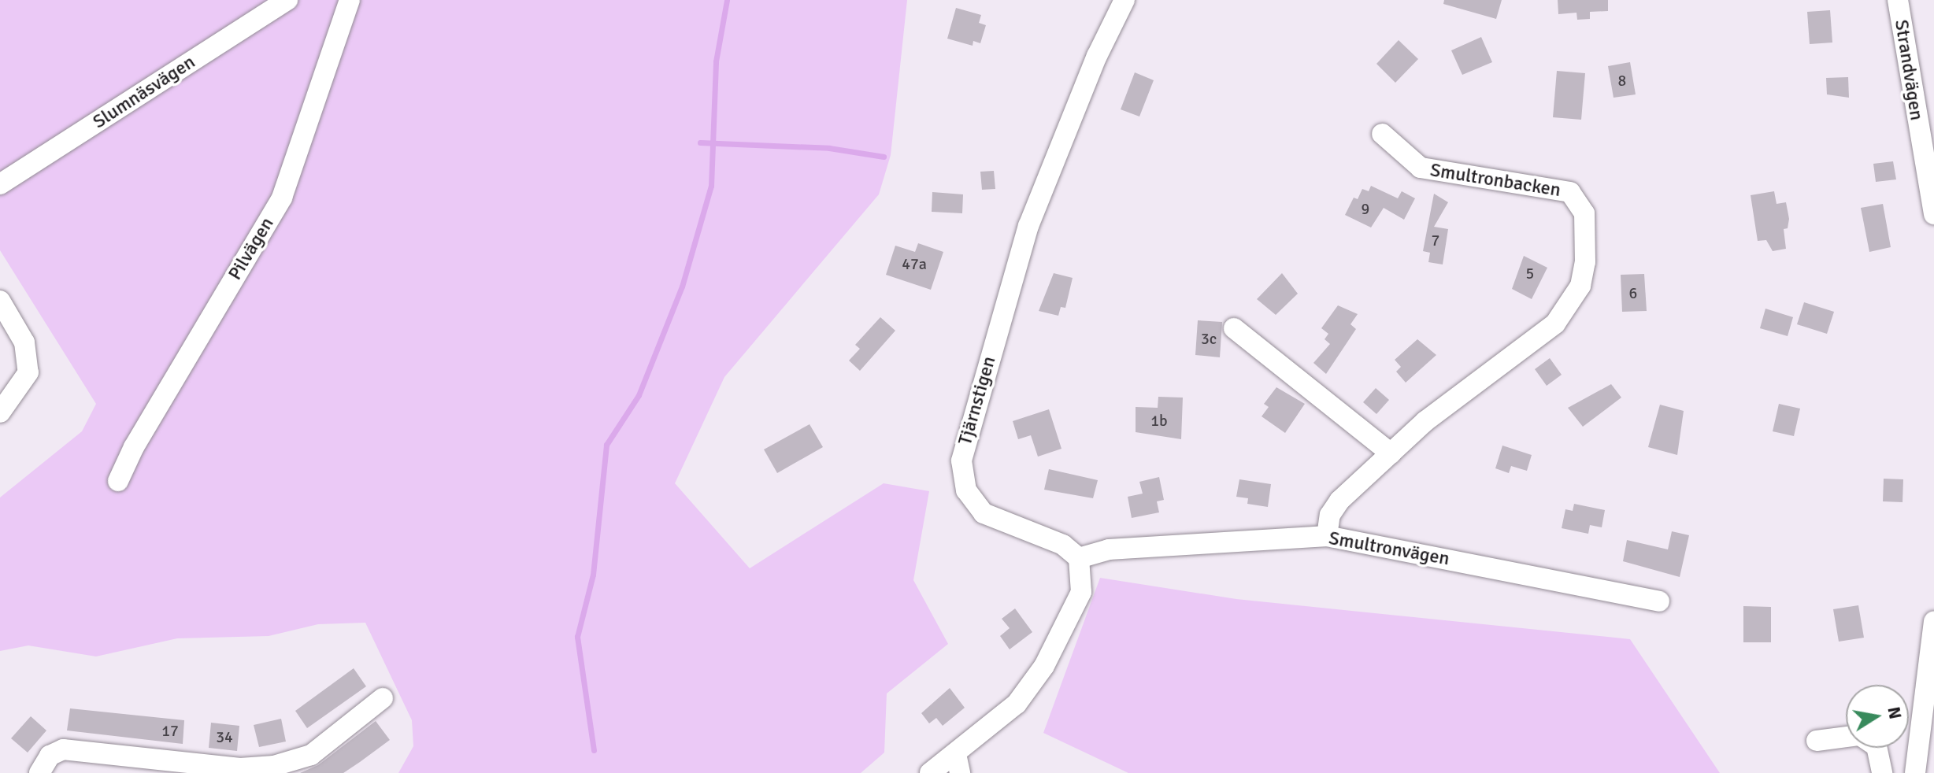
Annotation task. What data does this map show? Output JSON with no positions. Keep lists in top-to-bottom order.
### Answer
{
  "streets": {
    "street": [
      "Strandvägen",
      "Slumnäsvägen",
      "Smultronbacken",
      "Pilvägen",
      "Tjärnstigen",
      "Smultronvägen"
    ]
  },
  "crossings": [
    ["Smultronbacken", "Smultronvägen"],
    ["Tjärnstigen", "Smultronvägen"]
  ],
  "house_numbers": [
    "8",
    "9",
    "7",
    "47a",
    "5",
    "6",
    "3c",
    "1b",
    "17",
    "34"
  ],
  "north": "right"
}
